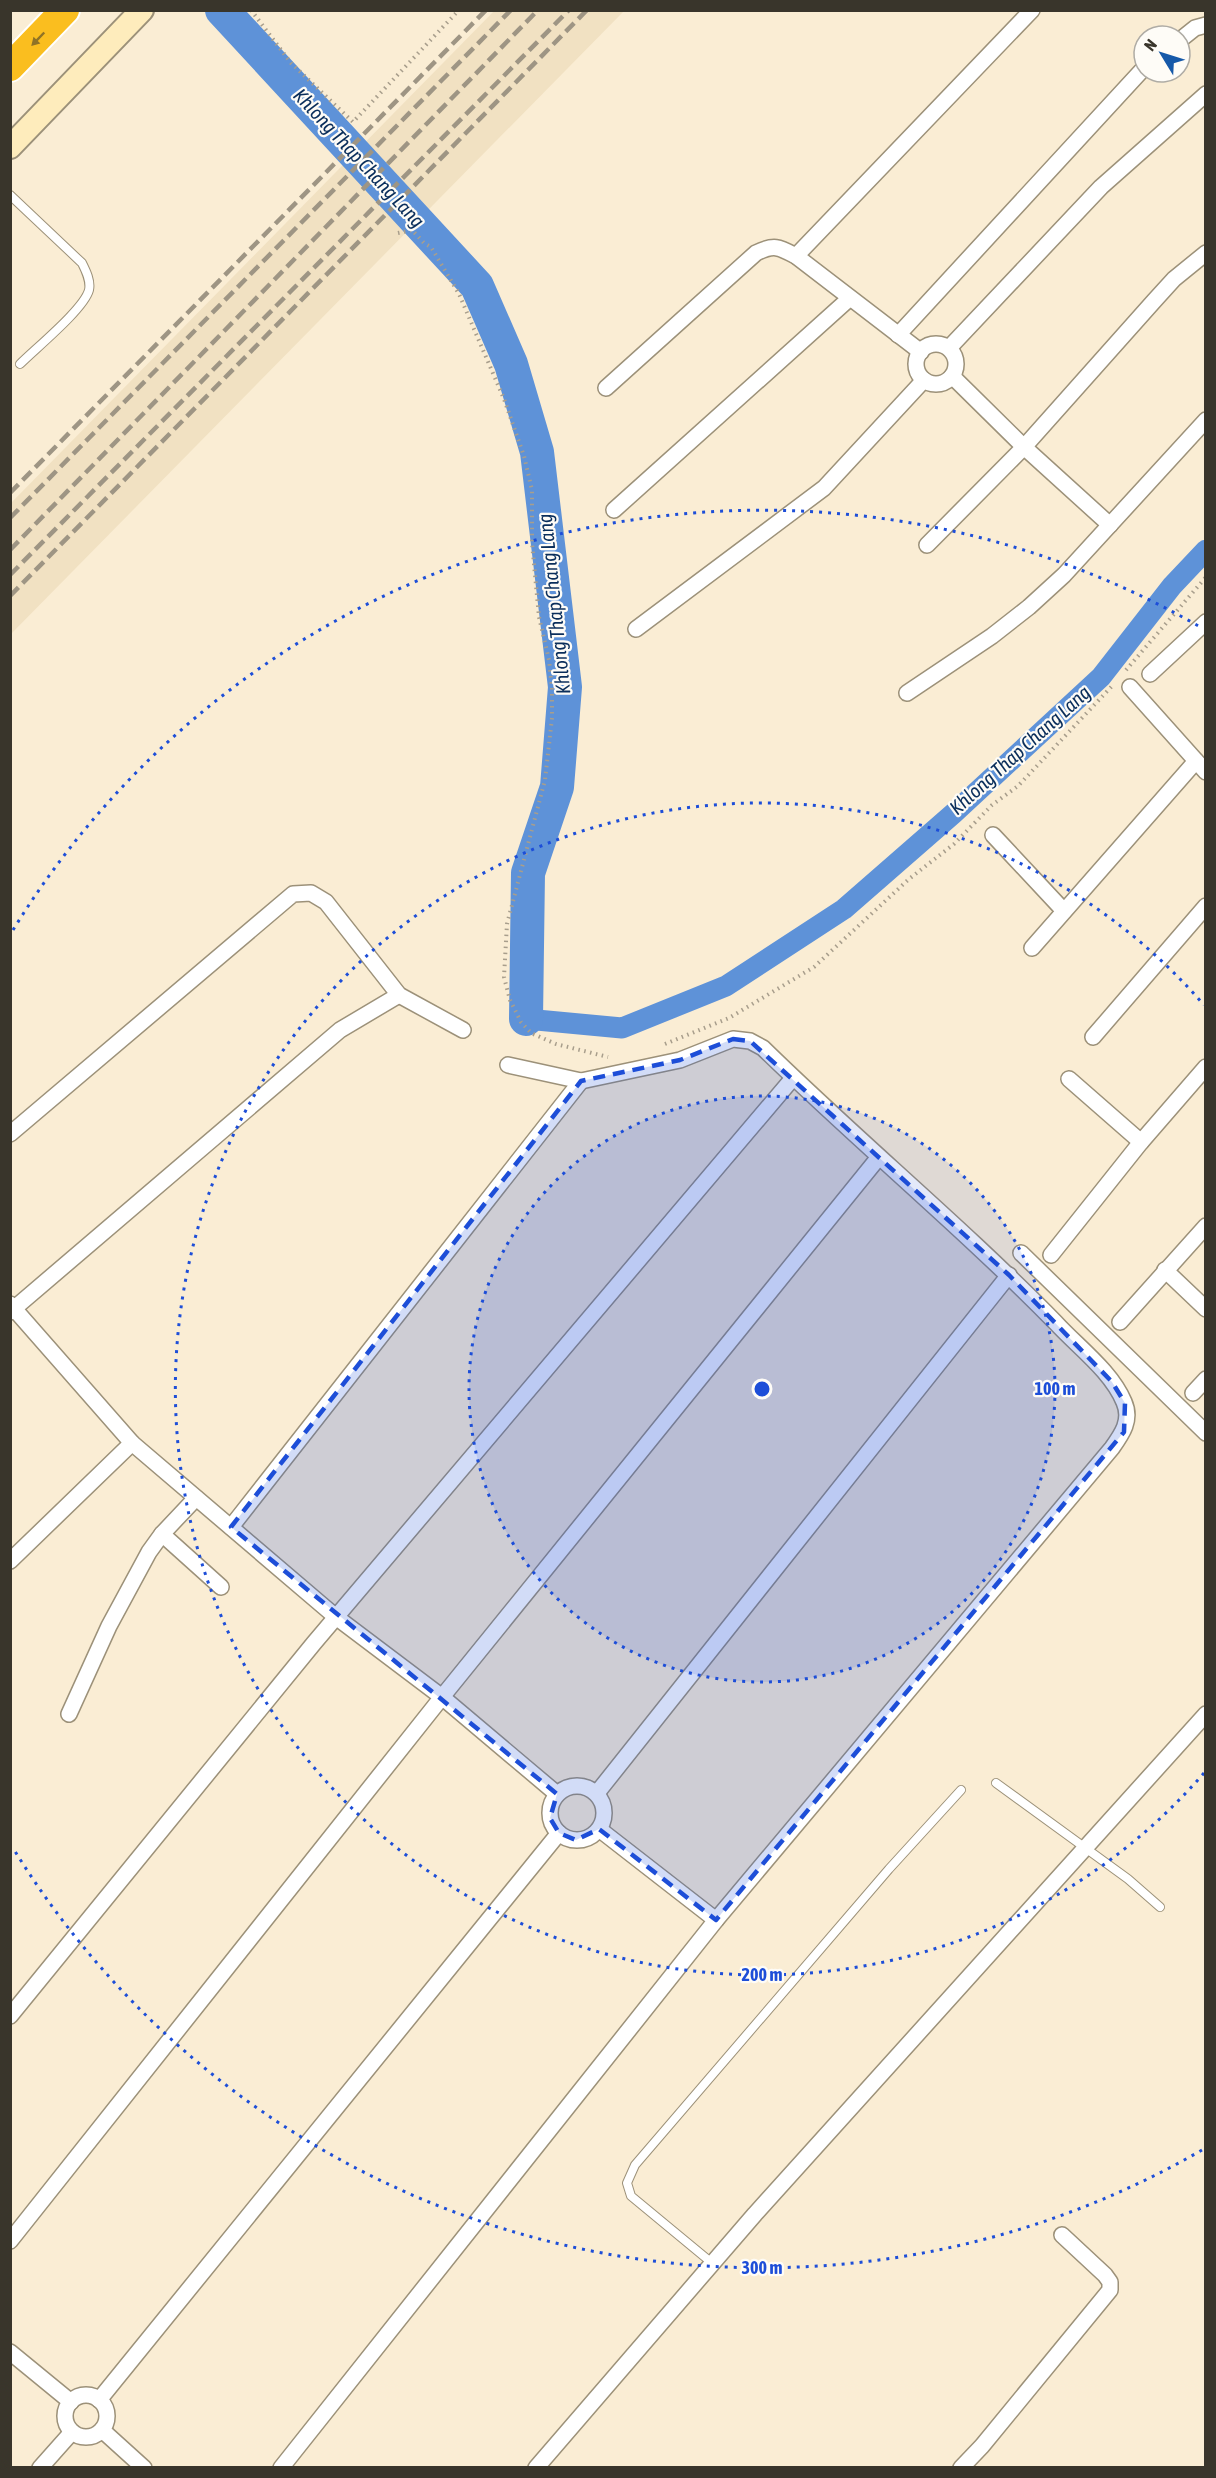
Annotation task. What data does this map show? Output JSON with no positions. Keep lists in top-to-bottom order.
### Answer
{
  "water": ["Khlong Thap Chang Lang"],
  "north": "top left",
  "rings": ["100 m", "200 m", "300 m"]
}
